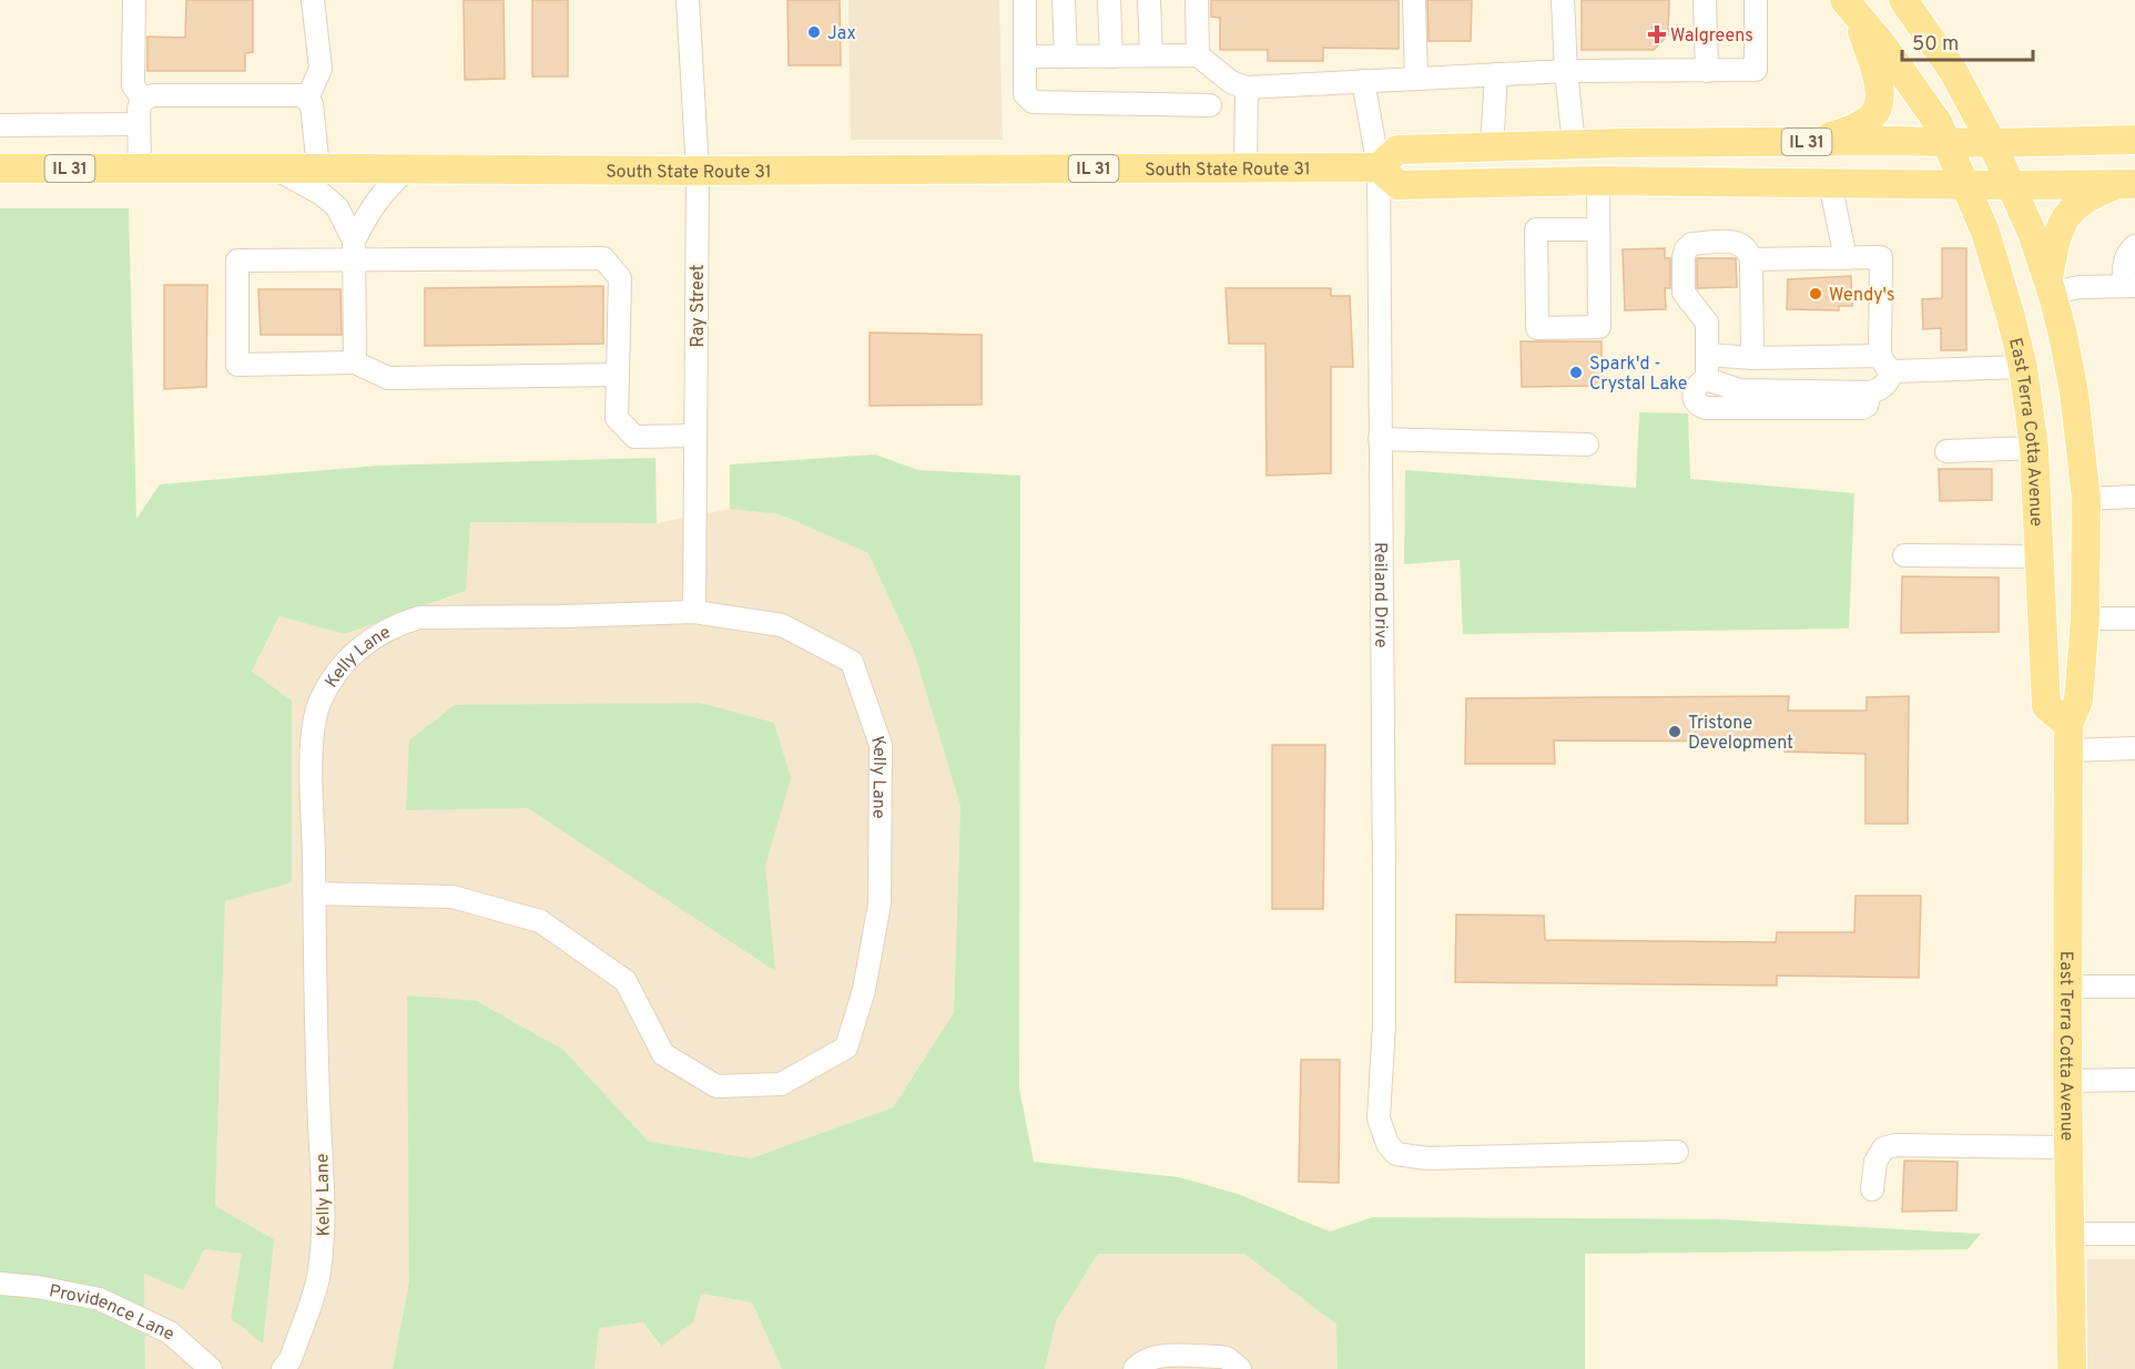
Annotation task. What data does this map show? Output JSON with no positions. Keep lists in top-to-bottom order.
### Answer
{
  "streets": {
    "main road": ["IL 31", "South State Route 31", "East Terra Cotta Avenue"],
    "street": [
      "Ray Street",
      "Reiland Drive",
      "Kelly Lane",
      "Providence Lane"
    ]
  },
  "crossings": [
    ["IL 31", "South State Route 31"],
    ["IL 31", "East Terra Cotta Avenue"],
    ["IL 31", "Reiland Drive"],
    ["South State Route 31", "Ray Street"],
    ["South State Route 31", "Reiland Drive"],
    ["Ray Street", "Kelly Lane"]
  ],
  "places": {
    "other": [
      "Jax",
      "Wendy's",
      "Spark'd - Crystal Lake",
      "Tristone Development"
    ],
    "health": ["Walgreens"]
  },
  "scale_bar": "50 m"
}
